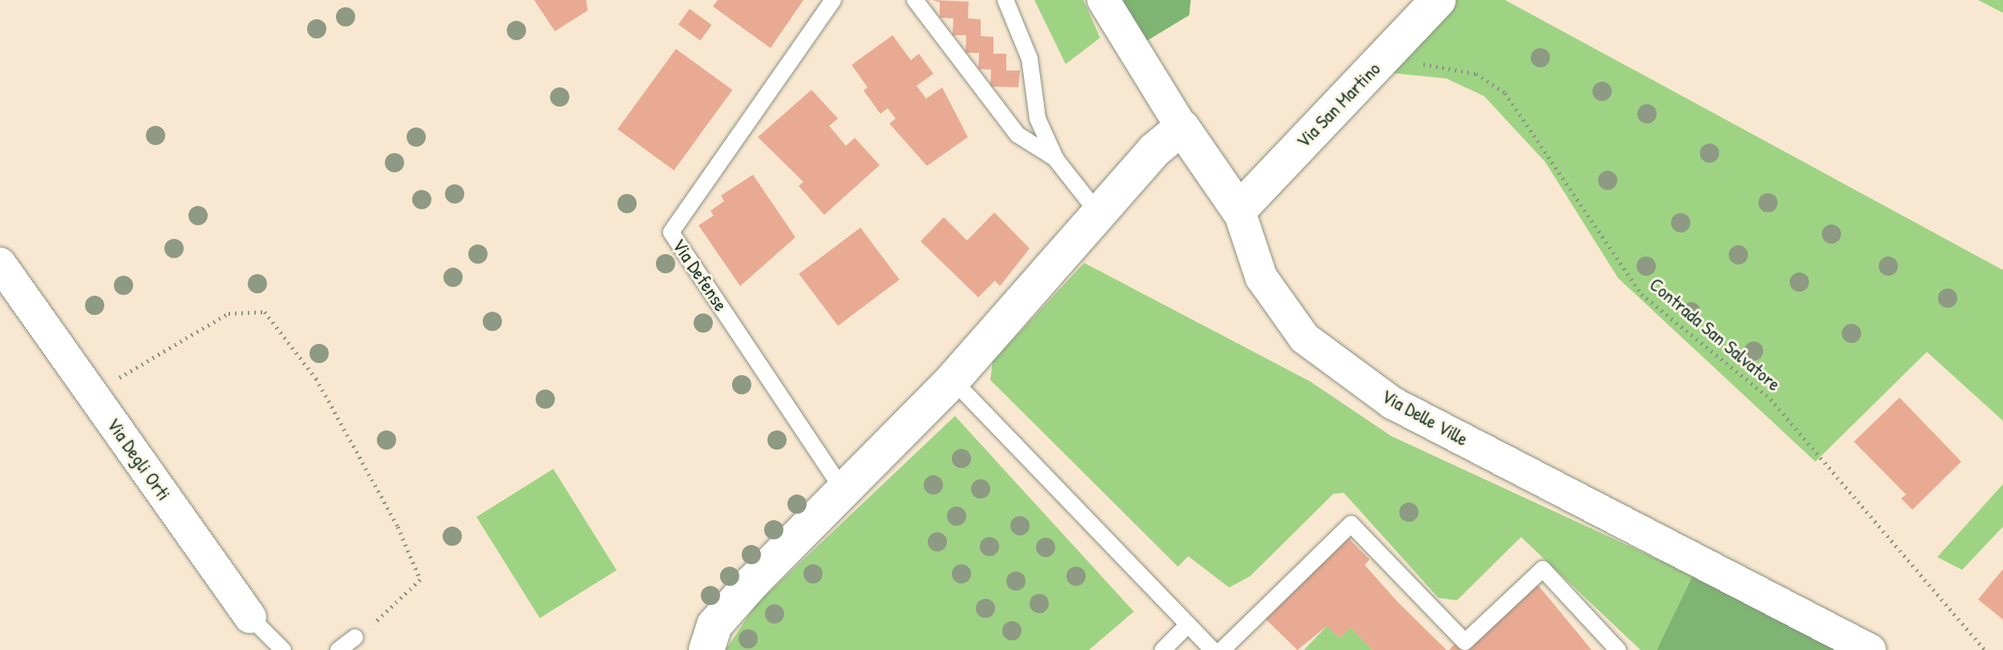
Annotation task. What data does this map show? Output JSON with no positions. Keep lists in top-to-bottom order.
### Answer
{
  "streets": {
    "street": ["Via San Martino", "Via Delle Ville", "Via Degli Orti"],
    "lane": ["Via Defense"],
    "path": ["Contrada San Salvatore"]
  },
  "crossings": [
    ["Via San Martino", "Contrada San Salvatore"],
    ["Via San Martino", "Via Delle Ville"]
  ]
}
